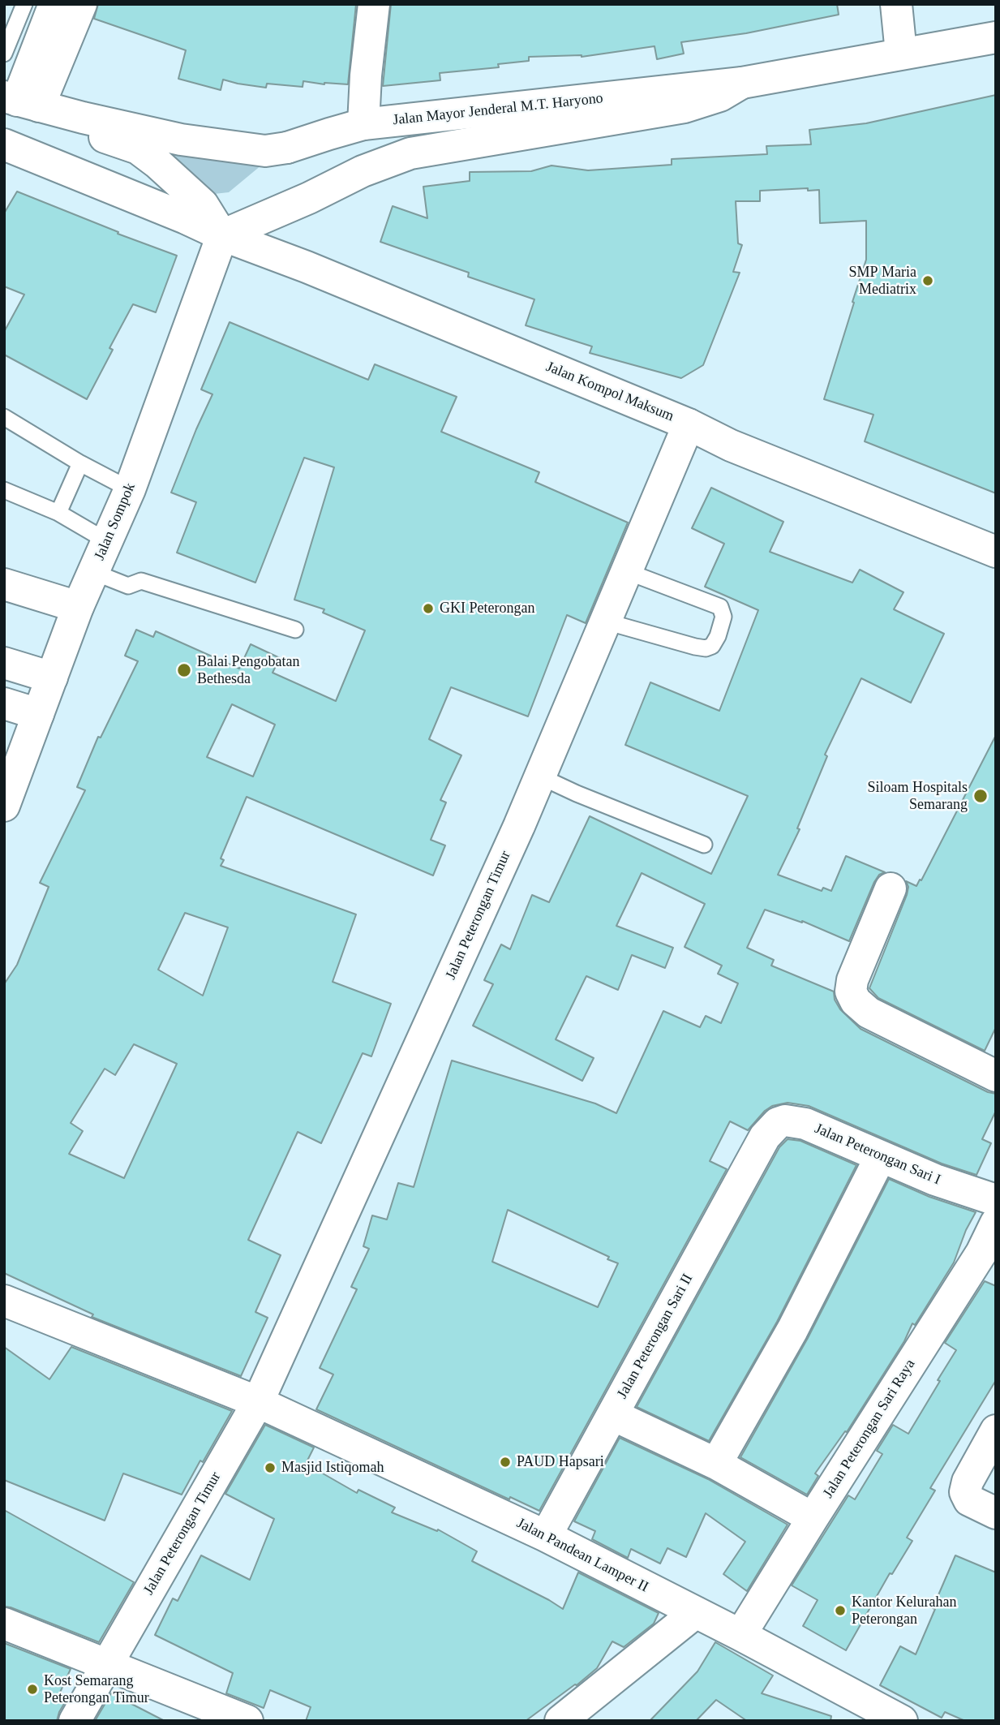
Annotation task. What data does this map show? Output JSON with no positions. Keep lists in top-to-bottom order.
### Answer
{
  "streets": {
    "main road": [
      "Jalan Mayor Jenderal M.T. Haryono",
      "Jalan Kompol Maksum",
      "Jalan Sompok",
      "Jalan Peterongan Timur",
      "Jalan Peterongan Sari I",
      "Jalan Peterongan Sari II",
      "Jalan Peterongan Sari Raya",
      "Jalan Pandean Lamper II"
    ]
  },
  "crossings": [
    ["Jalan Kompol Maksum", "Jalan Sompok"],
    ["Jalan Kompol Maksum", "Jalan Peterongan Timur"],
    ["Jalan Peterongan Timur", "Jalan Pandean Lamper II"],
    ["Jalan Peterongan Sari I", "Jalan Peterongan Sari II"],
    ["Jalan Peterongan Sari II", "Jalan Pandean Lamper II"],
    ["Jalan Peterongan Sari Raya", "Jalan Pandean Lamper II"]
  ],
  "places": [
    "SMP Maria Mediatrix",
    "GKI Peterongan",
    "Balai Pengobatan Bethesda",
    "Siloam Hospitals Semarang",
    "PAUD Hapsari",
    "Masjid Istiqomah",
    "Kantor Kelurahan Peterongan",
    "Kost Semarang Peterongan Timur"
  ]
}
